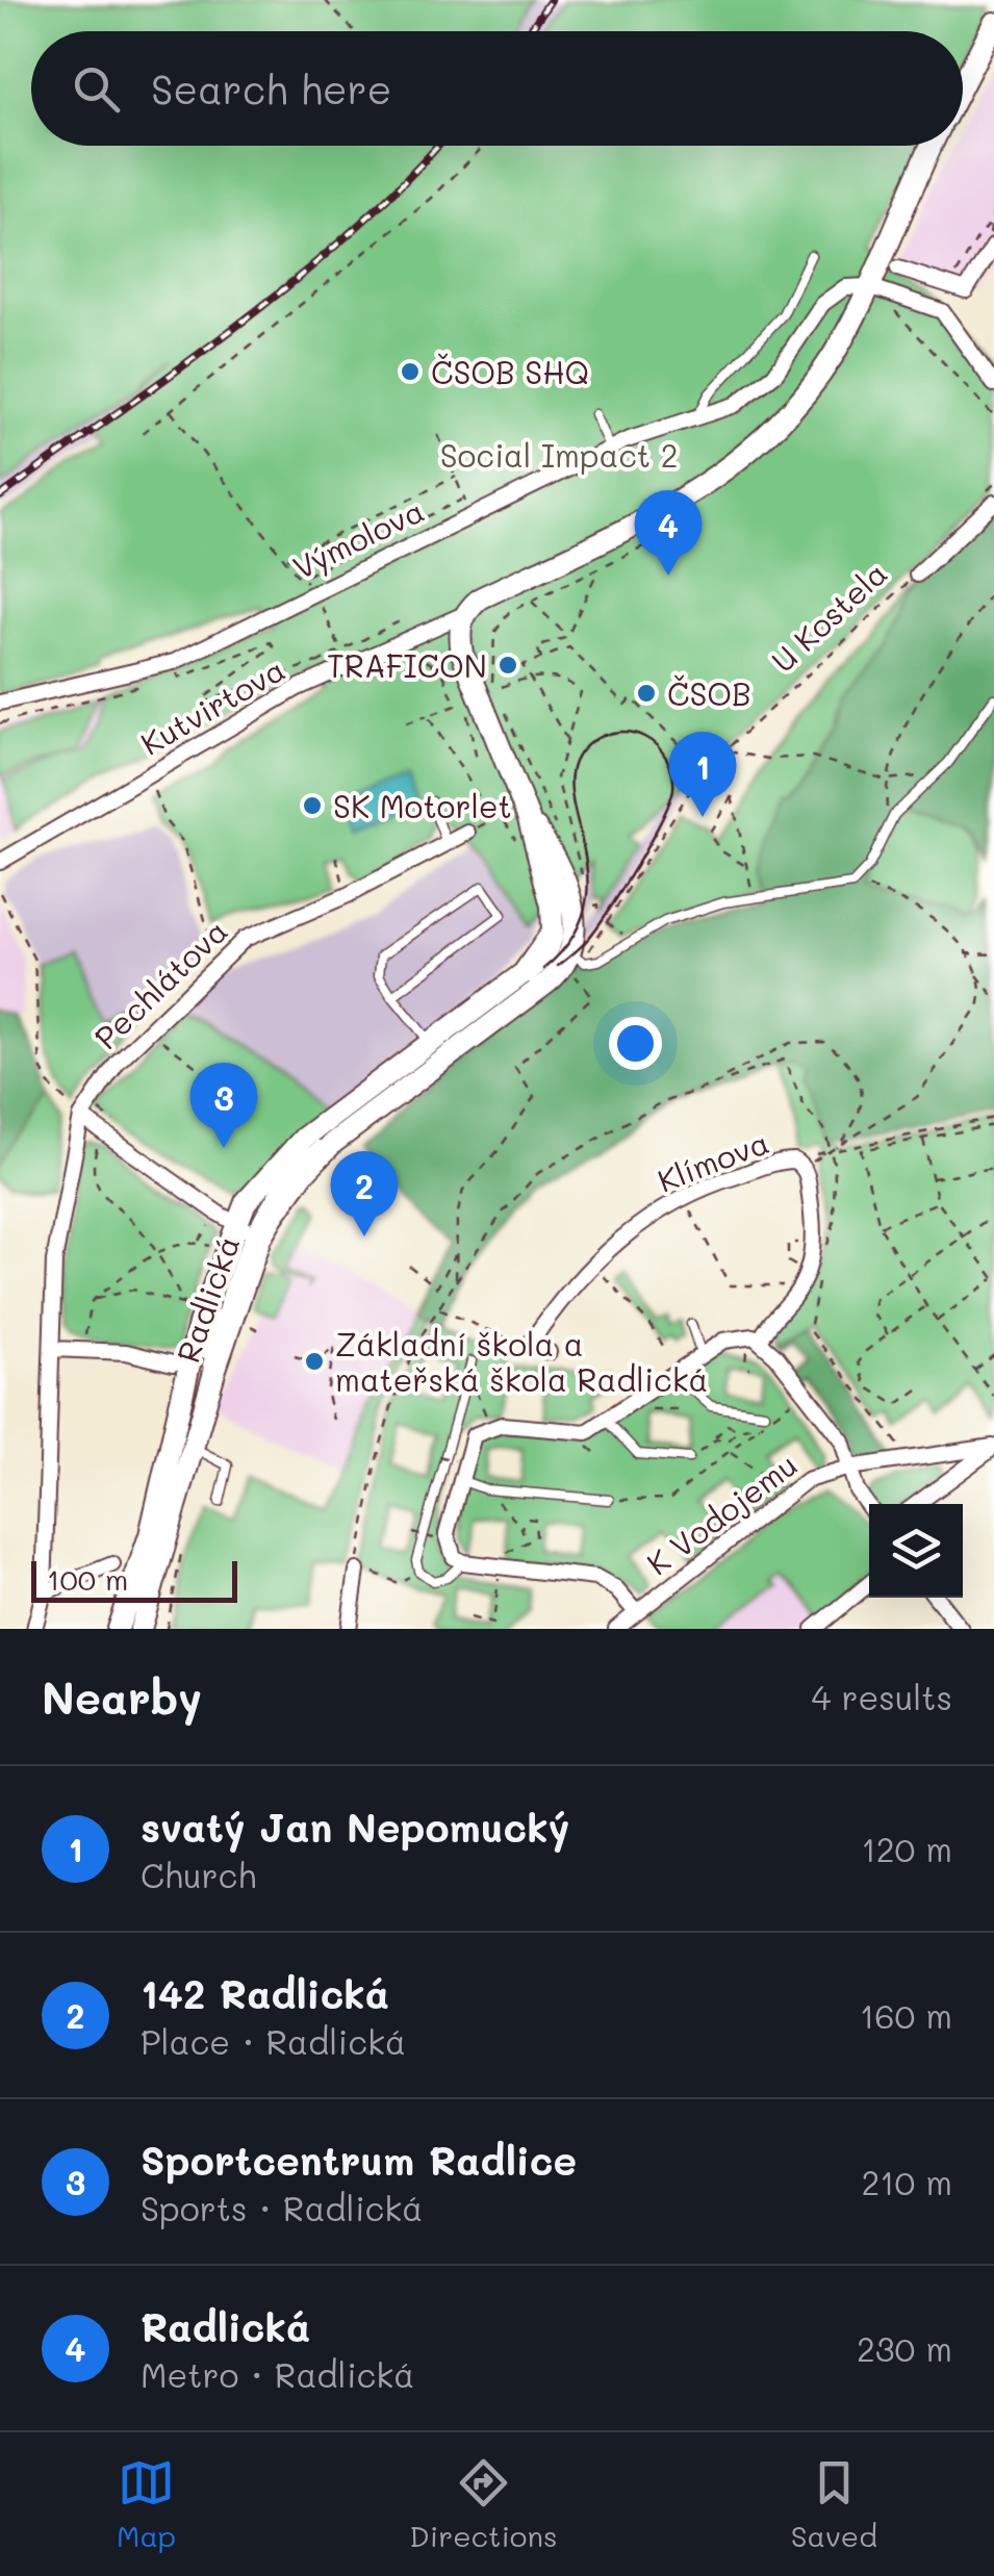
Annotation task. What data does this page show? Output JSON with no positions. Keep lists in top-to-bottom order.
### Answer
{
  "streets": {
    "main road": ["Radlická"],
    "street": [
      "Výmolova",
      "U Kostela",
      "Kutvirtova",
      "Pechlátova",
      "Klímova",
      "K Vodojemu"
    ]
  },
  "crossings": [
    ["U Kostela", "Radlická"],
    ["Kutvirtova", "Radlická"]
  ],
  "parks": ["Social Impact 2"],
  "places": [
    "ČSOB SHQ",
    "TRAFICON",
    "ČSOB",
    "SK Motorlet",
    "Základní škola a mateřská škola Radlická"
  ],
  "scale_bar": "100 m",
  "page": {
    "search": "Search here",
    "pins": [
      "4",
      "1",
      "3",
      "2"
    ],
    "scale": "100 m",
    "heading": ["Nearby", "4 results"],
    "list": [
      {
        "mark": "1",
        "name": "svatý Jan Nepomucký",
        "note": "Church",
        "value": "120 m"
      },
      {
        "mark": "2",
        "name": "142 Radlická",
        "note": "Place · Radlická",
        "value": "160 m"
      },
      {
        "mark": "3",
        "name": "Sportcentrum Radlice",
        "note": "Sports · Radlická",
        "value": "210 m"
      },
      {
        "mark": "4",
        "name": "Radlická",
        "note": "Metro · Radlická",
        "value": "230 m"
      }
    ],
    "nav": ["Map", "Directions", "Saved"]
  }
}
